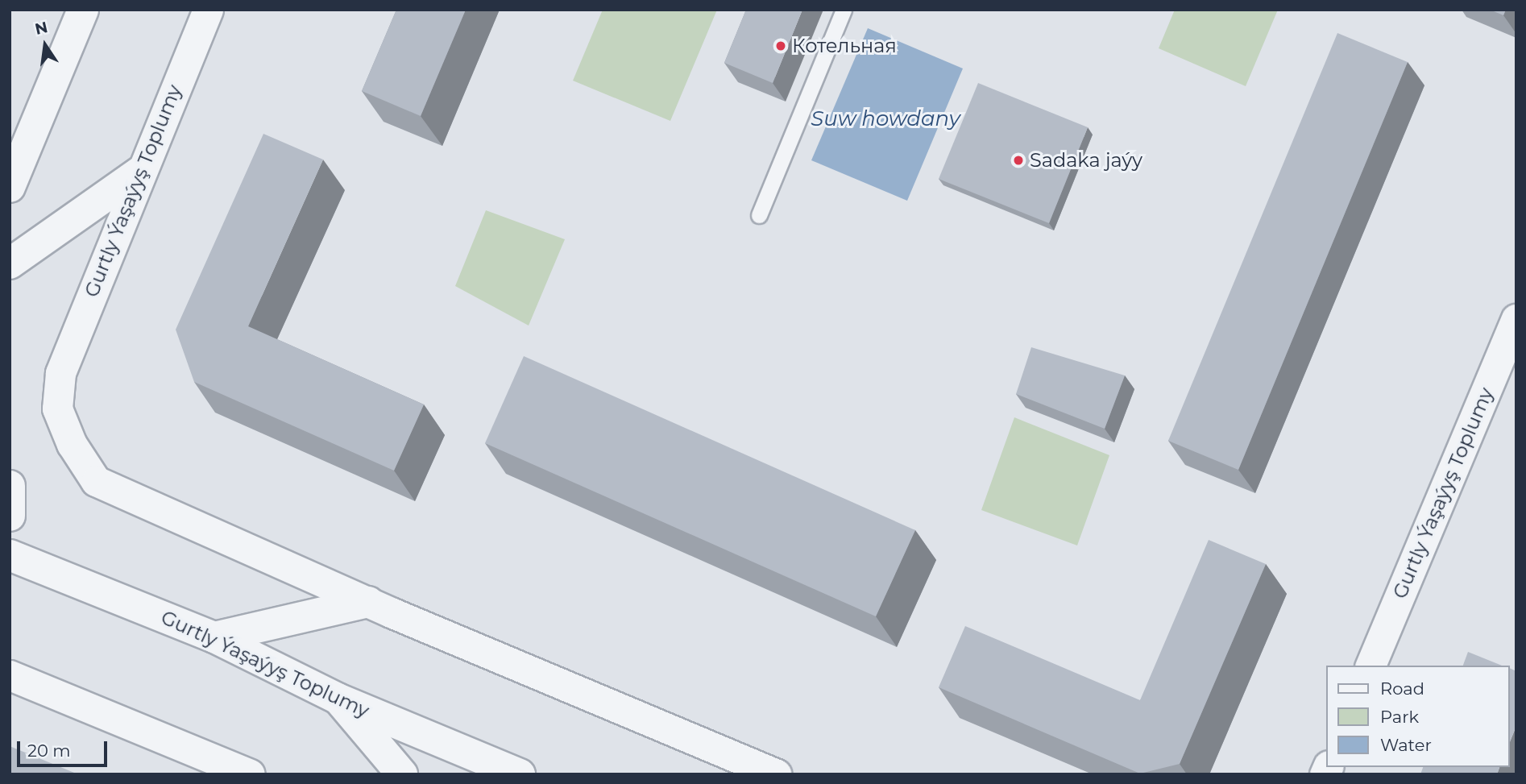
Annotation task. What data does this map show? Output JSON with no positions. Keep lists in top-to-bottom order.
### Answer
{
  "streets": {
    "street": ["Gurtly Ýaşaýyş Toplumy"]
  },
  "water": ["Suw howdany"],
  "places": ["Котельная", "Sadaka jaýy"],
  "legend": ["Road", "Park", "Water"],
  "scale_bar": "20 m",
  "north": "top"
}
